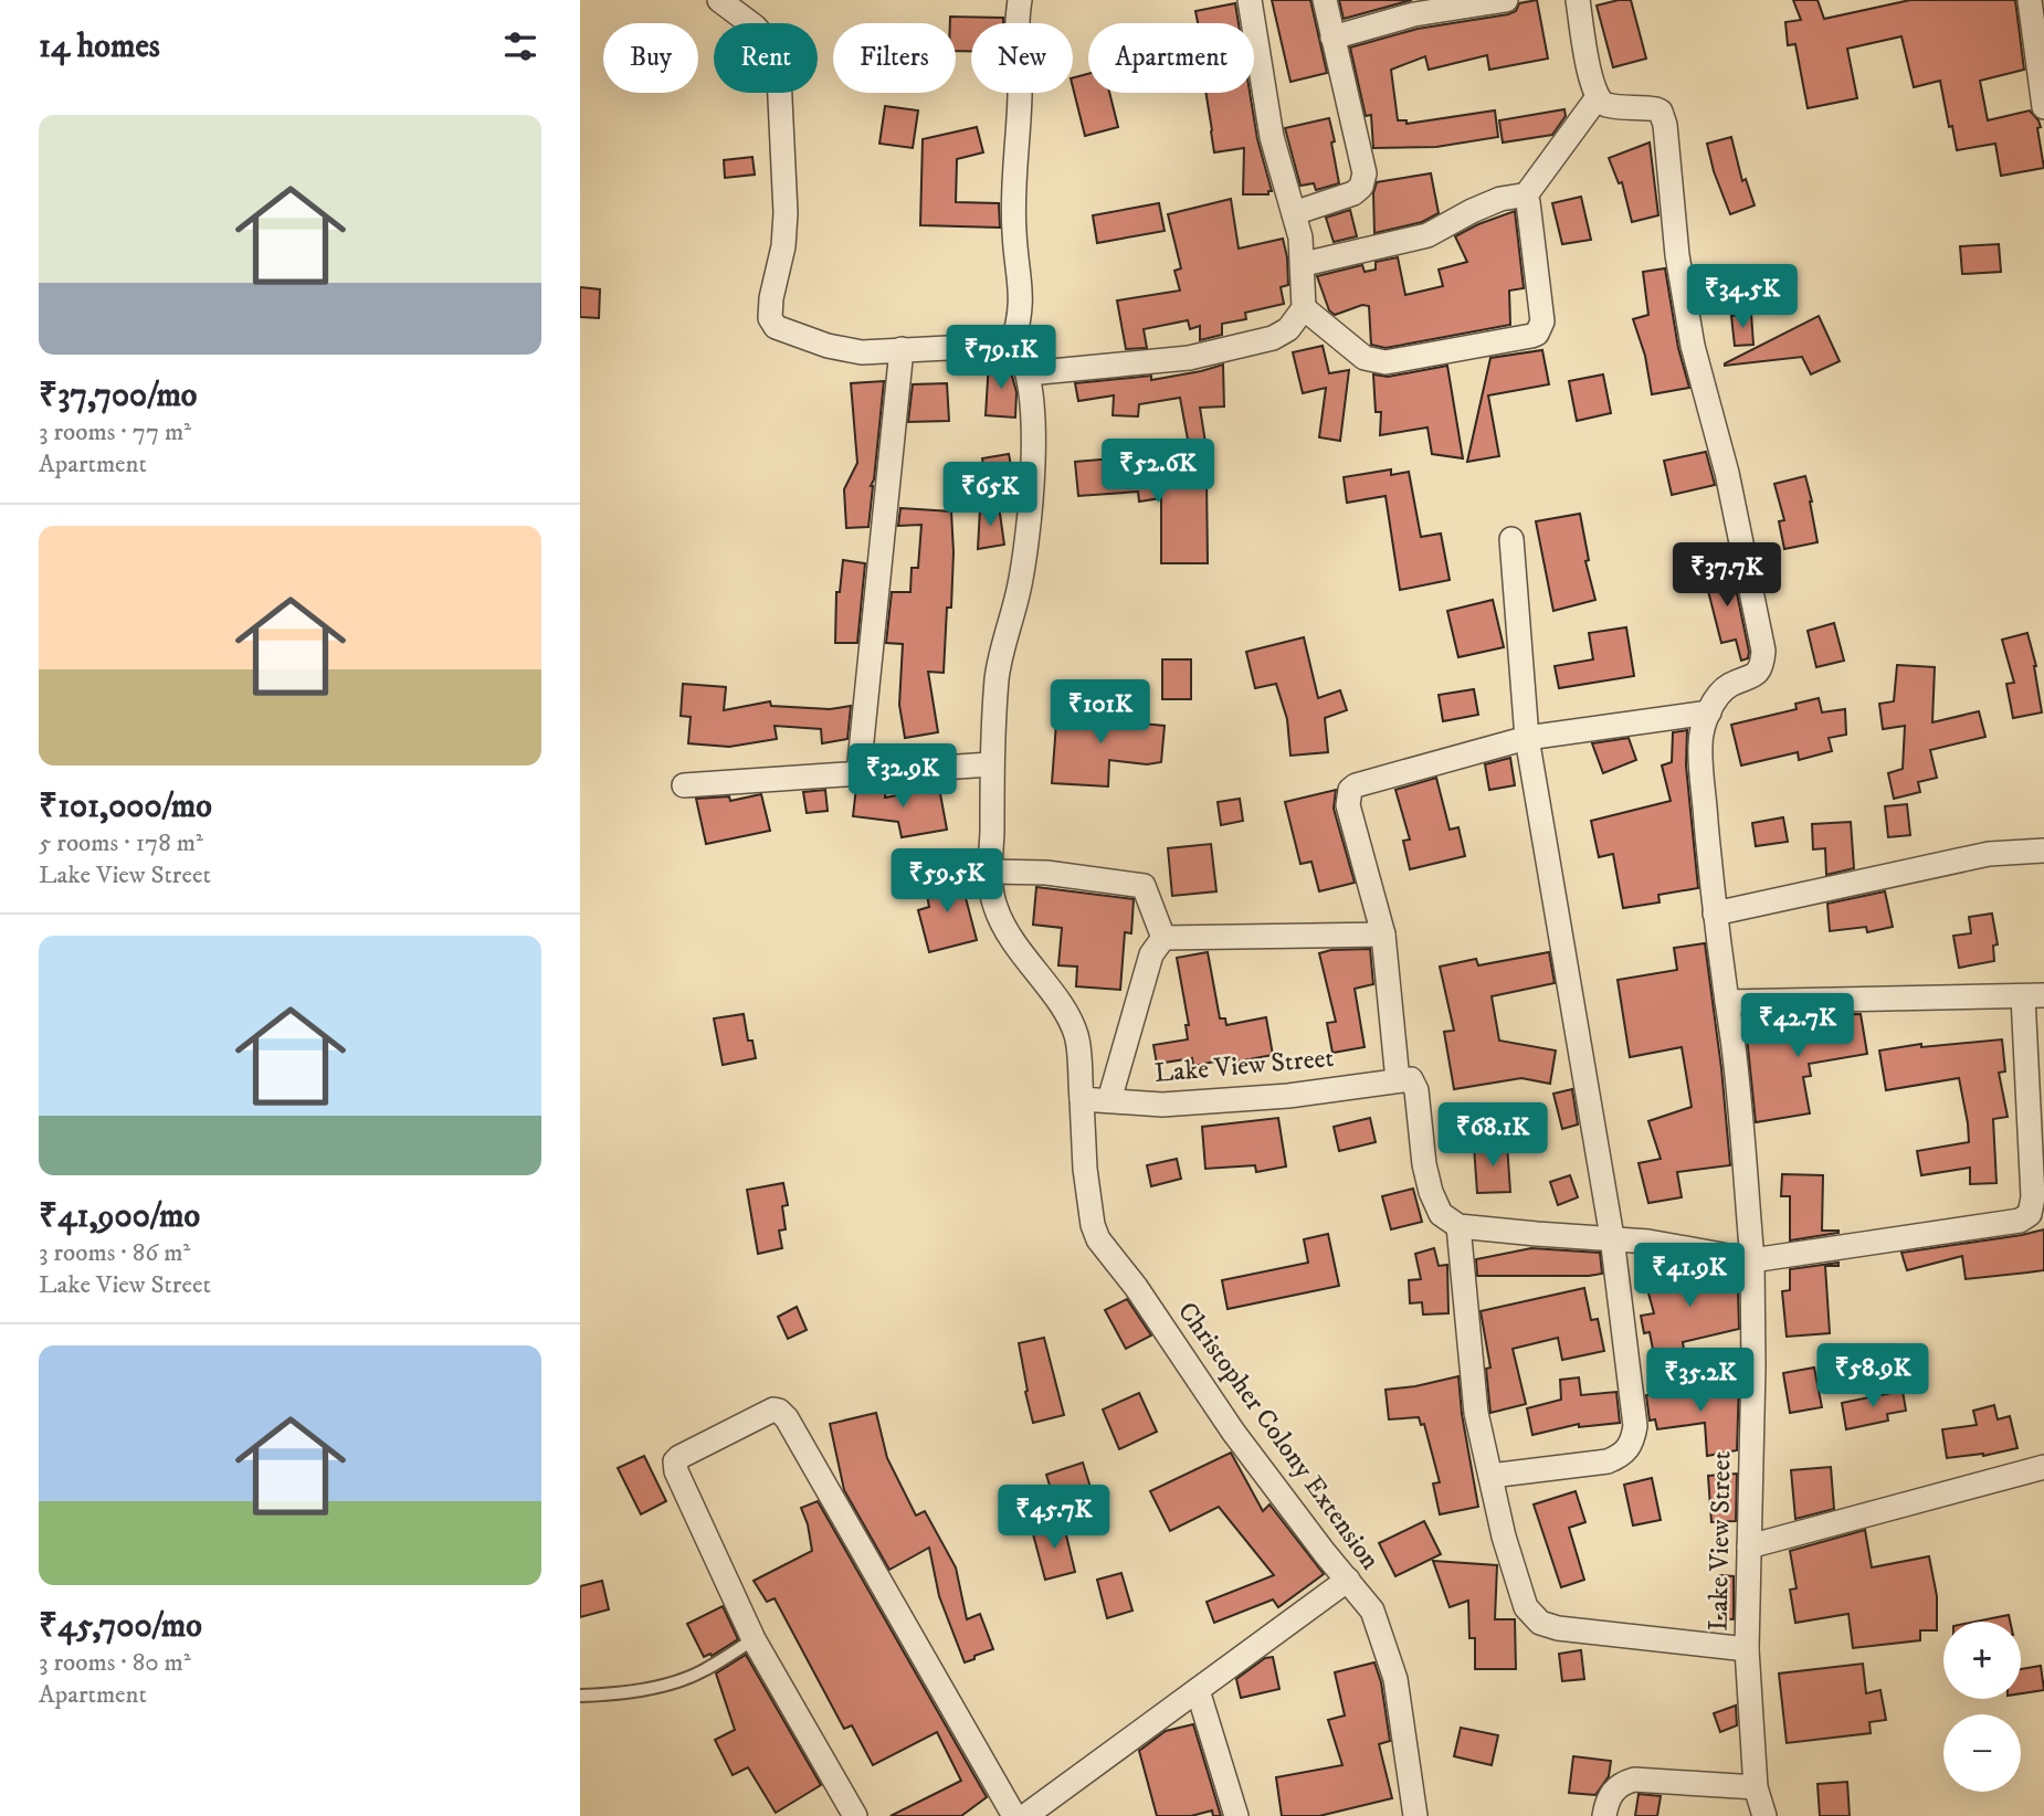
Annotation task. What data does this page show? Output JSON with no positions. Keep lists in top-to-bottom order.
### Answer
{
  "streets": {
    "street": ["Lake View Street", "Christopher Colony Extension"]
  },
  "crossings": [
    ["Lake View Street", "Christopher Colony Extension"]
  ],
  "page": {
    "heading": "14 homes",
    "chip": [
      "Buy",
      "Rent",
      "Filters",
      "New",
      "Apartment"
    ],
    "list": [
      {
        "name": "₹37,700/mo",
        "note": "3 rooms · 77 m² · Apartment"
      },
      {
        "name": "₹101,000/mo",
        "note": "5 rooms · 178 m² · Lake View Street"
      },
      {
        "name": "₹41,900/mo",
        "note": "3 rooms · 86 m² · Lake View Street"
      },
      {
        "name": "₹45,700/mo",
        "note": "3 rooms · 80 m² · Apartment"
      }
    ],
    "price": [
      "₹34.5K",
      "₹79.1K",
      "₹52.6K",
      "₹65K",
      "₹37.7K",
      "₹101K",
      "₹32.9K",
      "₹59.5K",
      "₹42.7K",
      "₹68.1K",
      "₹41.9K",
      "₹58.9K",
      "₹35.2K",
      "₹45.7K"
    ],
    "map_buttons": ["+", "−"]
  }
}
